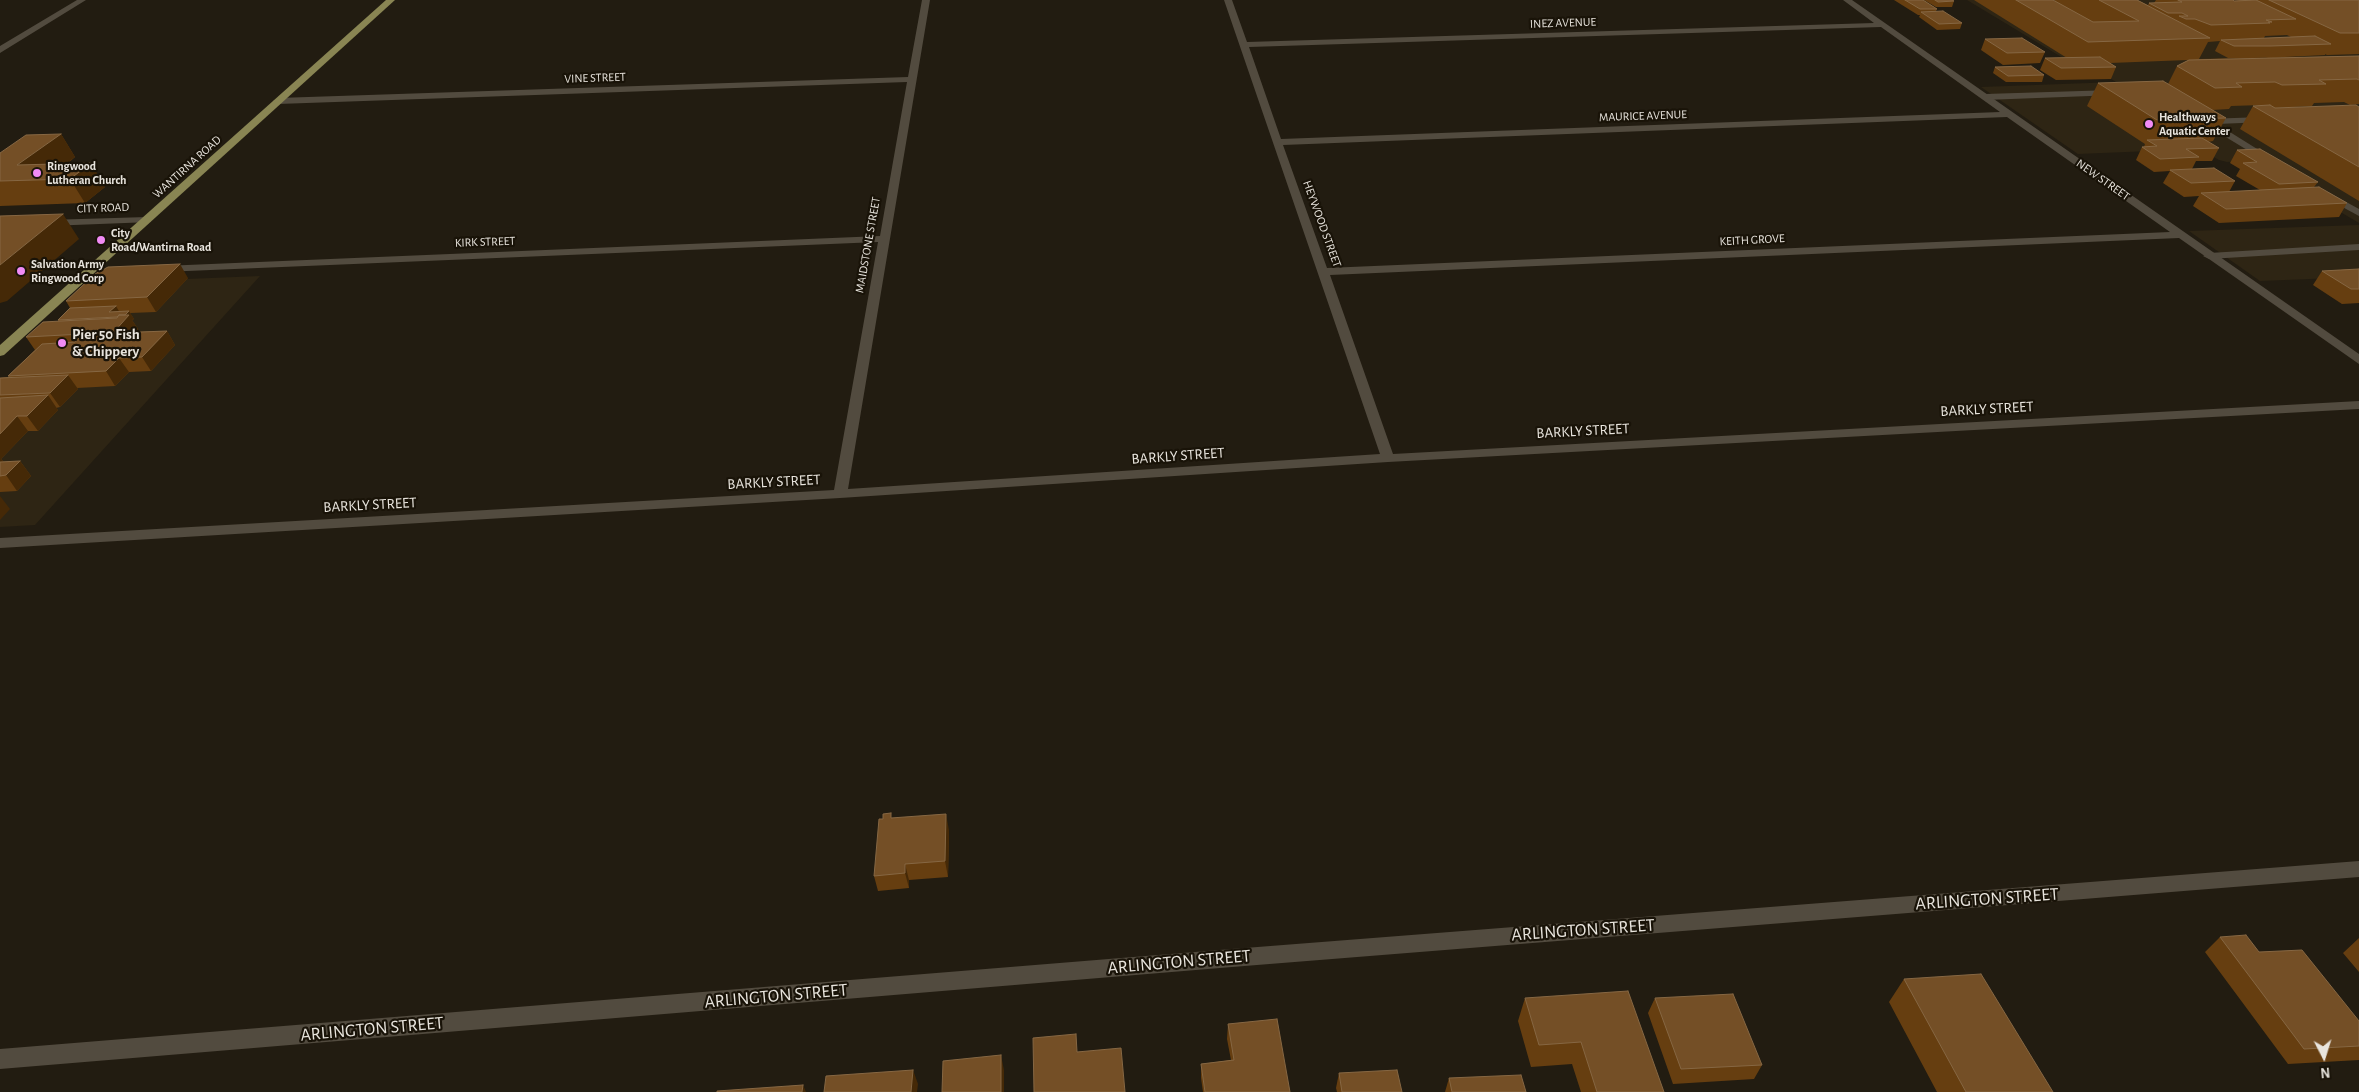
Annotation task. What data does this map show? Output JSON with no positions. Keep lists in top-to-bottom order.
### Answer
{
  "streets": {
    "main road": ["WANTIRNA ROAD"],
    "street": [
      "INEZ AVENUE",
      "VINE STREET",
      "MAURICE AVENUE",
      "NEW STREET",
      "CITY ROAD",
      "HEYWOOD STREET",
      "KEITH GROVE",
      "KIRK STREET",
      "MAIDSTONE STREET",
      "BARKLY STREET",
      "ARLINGTON STREET"
    ]
  },
  "crossings": [
    ["INEZ AVENUE", "NEW STREET"],
    ["INEZ AVENUE", "HEYWOOD STREET"],
    ["VINE STREET", "WANTIRNA ROAD"],
    ["VINE STREET", "MAIDSTONE STREET"],
    ["MAURICE AVENUE", "NEW STREET"],
    ["MAURICE AVENUE", "HEYWOOD STREET"],
    ["WANTIRNA ROAD", "CITY ROAD"],
    ["NEW STREET", "KEITH GROVE"],
    ["HEYWOOD STREET", "KEITH GROVE"],
    ["HEYWOOD STREET", "BARKLY STREET"],
    ["KIRK STREET", "MAIDSTONE STREET"],
    ["MAIDSTONE STREET", "BARKLY STREET"]
  ],
  "places": [
    "Healthways Aquatic Center",
    "Ringwood Lutheran Church",
    "City Road/Wantirna Road",
    "Salvation Army Ringwood Corp",
    "Pier 50 Fish & Chippery"
  ],
  "north": "bottom"
}
